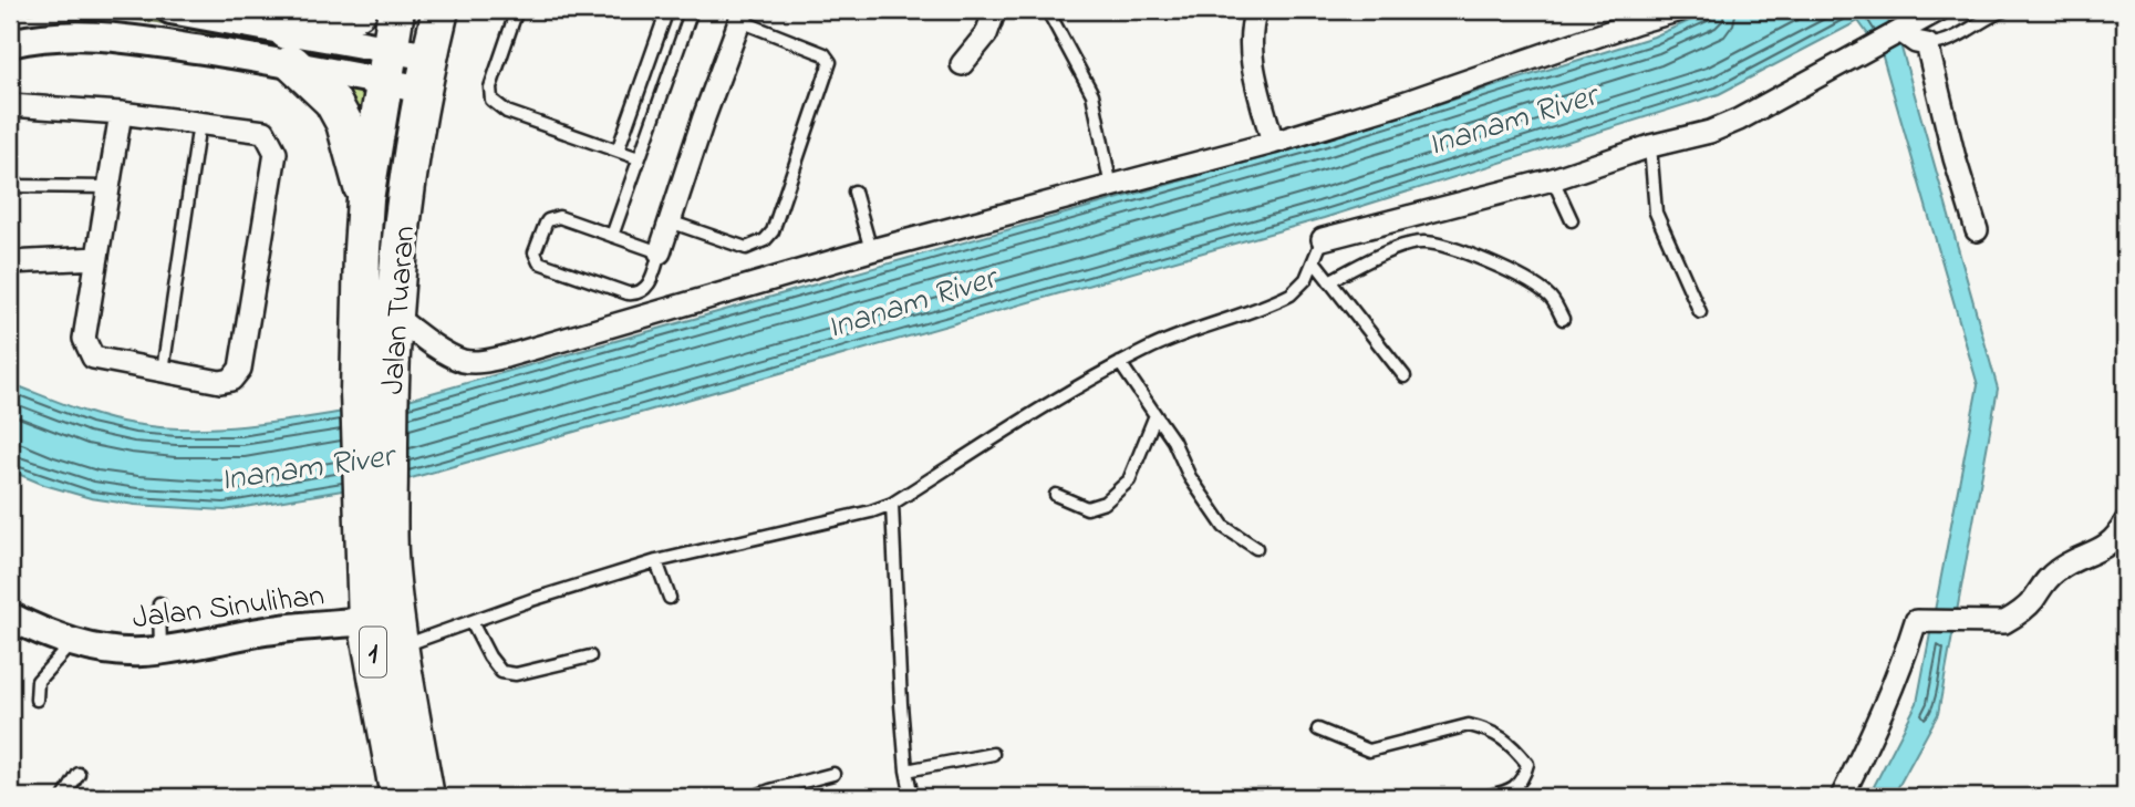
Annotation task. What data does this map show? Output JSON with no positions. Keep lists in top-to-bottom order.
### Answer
{
  "streets": {
    "main road": ["Jalan Tuaran", "1"],
    "street": ["Jalan Sinulihan"]
  },
  "crossings": [
    ["Jalan Tuaran", "Jalan Sinulihan"]
  ],
  "water": ["Inanam River"]
}
